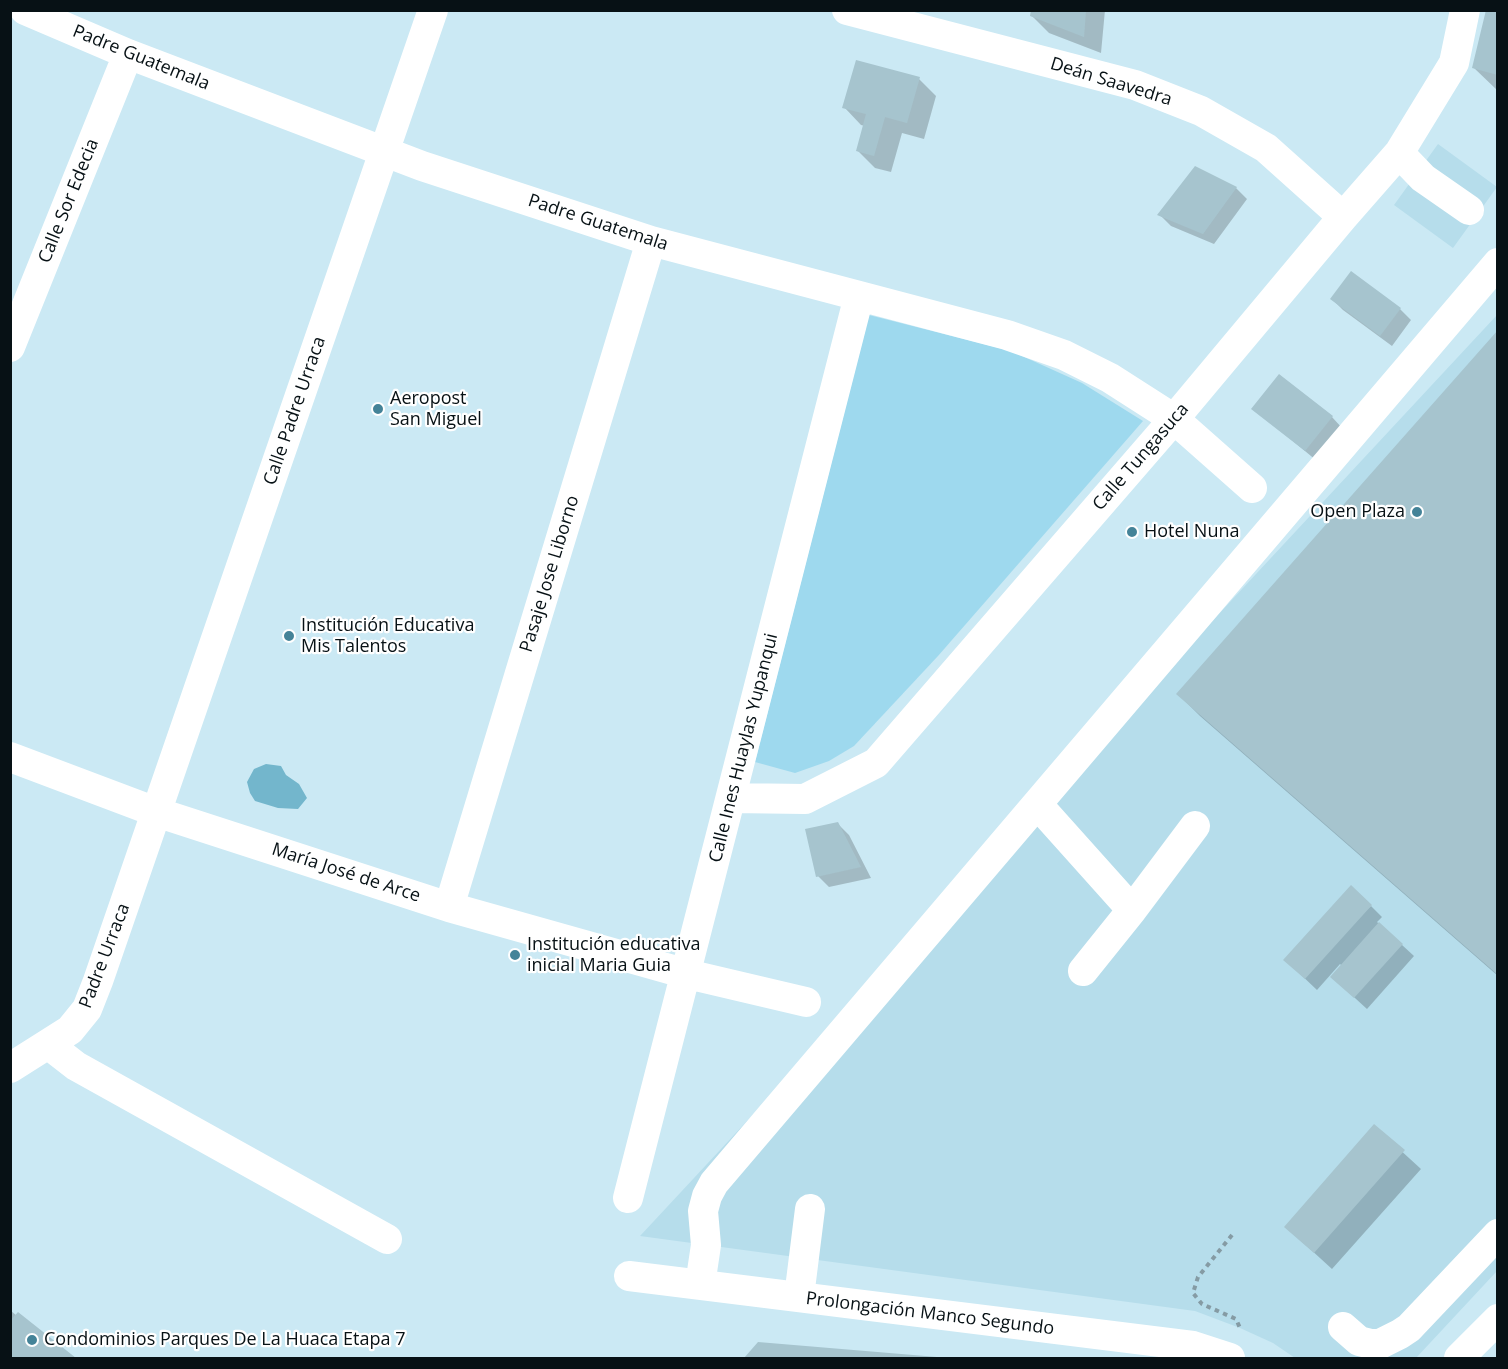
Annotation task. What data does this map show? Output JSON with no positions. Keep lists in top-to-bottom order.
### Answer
{
  "streets": {
    "street": [
      "Padre Guatemala",
      "Deán Saavedra",
      "Calle Sor Edecia",
      "Calle Padre Urraca",
      "Calle Tungasuca",
      "Pasaje Jose Liborno",
      "Calle Ines Huaylas Yupanqui",
      "María José de Arce",
      "Padre Urraca",
      "Prolongación Manco Segundo"
    ]
  },
  "crossings": [
    ["Padre Guatemala", "Calle Sor Edecia"],
    ["Padre Guatemala", "Calle Padre Urraca"],
    ["Padre Guatemala", "Calle Tungasuca"],
    ["Padre Guatemala", "Pasaje Jose Liborno"],
    ["Padre Guatemala", "Calle Ines Huaylas Yupanqui"],
    ["Deán Saavedra", "Calle Tungasuca"],
    ["Calle Padre Urraca", "María José de Arce"],
    ["Calle Padre Urraca", "Padre Urraca"],
    ["Calle Tungasuca", "Calle Ines Huaylas Yupanqui"],
    ["Pasaje Jose Liborno", "María José de Arce"],
    ["Calle Ines Huaylas Yupanqui", "María José de Arce"],
    ["María José de Arce", "Padre Urraca"]
  ],
  "places": [
    "Aeropost San Miguel",
    "Open Plaza",
    "Hotel Nuna",
    "Institución Educativa Mis Talentos",
    "Institución educativa inicial Maria Guia",
    "Condominios Parques De La Huaca Etapa 7"
  ]
}
